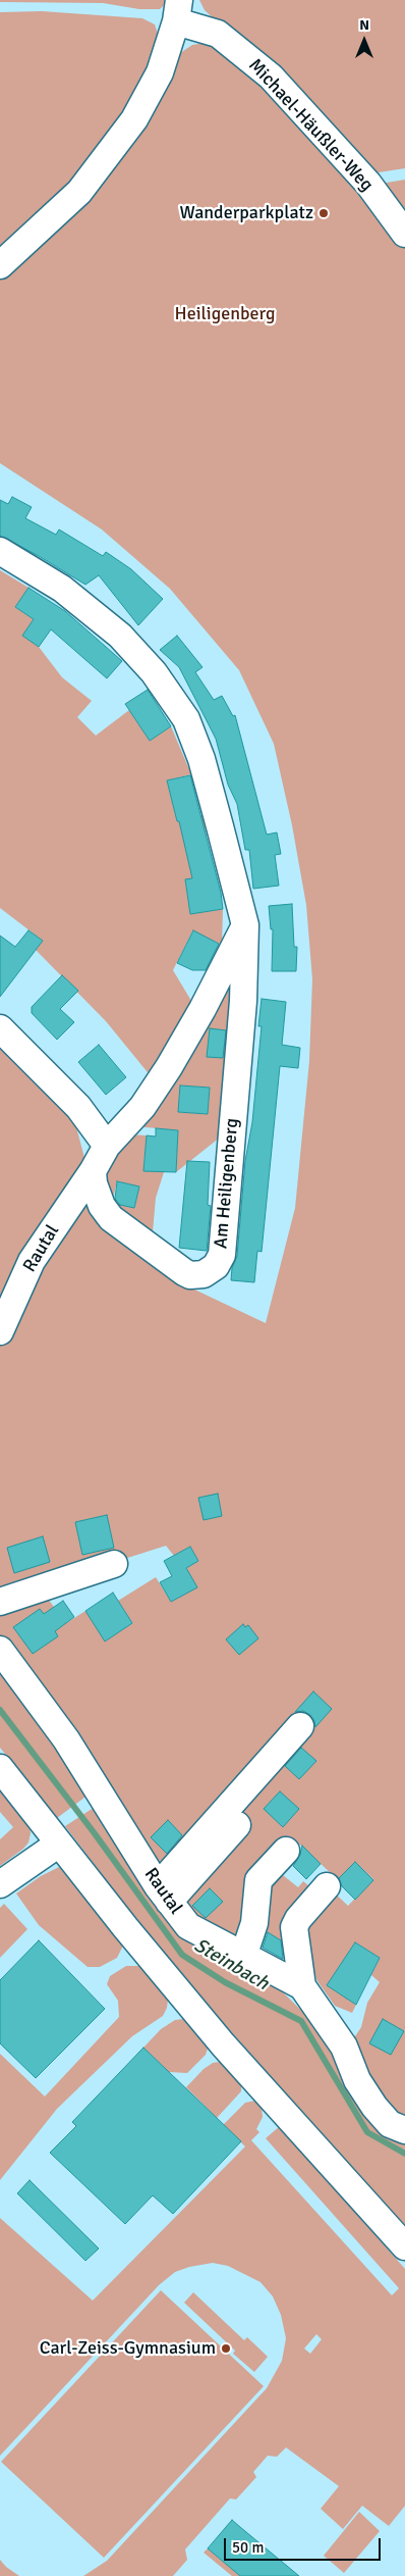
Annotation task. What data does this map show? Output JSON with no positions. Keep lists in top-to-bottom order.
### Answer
{
  "streets": {
    "street": ["Michael-Häußler-Weg", "Am Heiligenberg", "Rautal"]
  },
  "crossings": [
    ["Am Heiligenberg", "Rautal"]
  ],
  "water": ["Steinbach"],
  "parks": ["Heiligenberg"],
  "places": ["Wanderparkplatz", "Carl-Zeiss-Gymnasium"],
  "scale_bar": "50 m",
  "north": "top"
}
